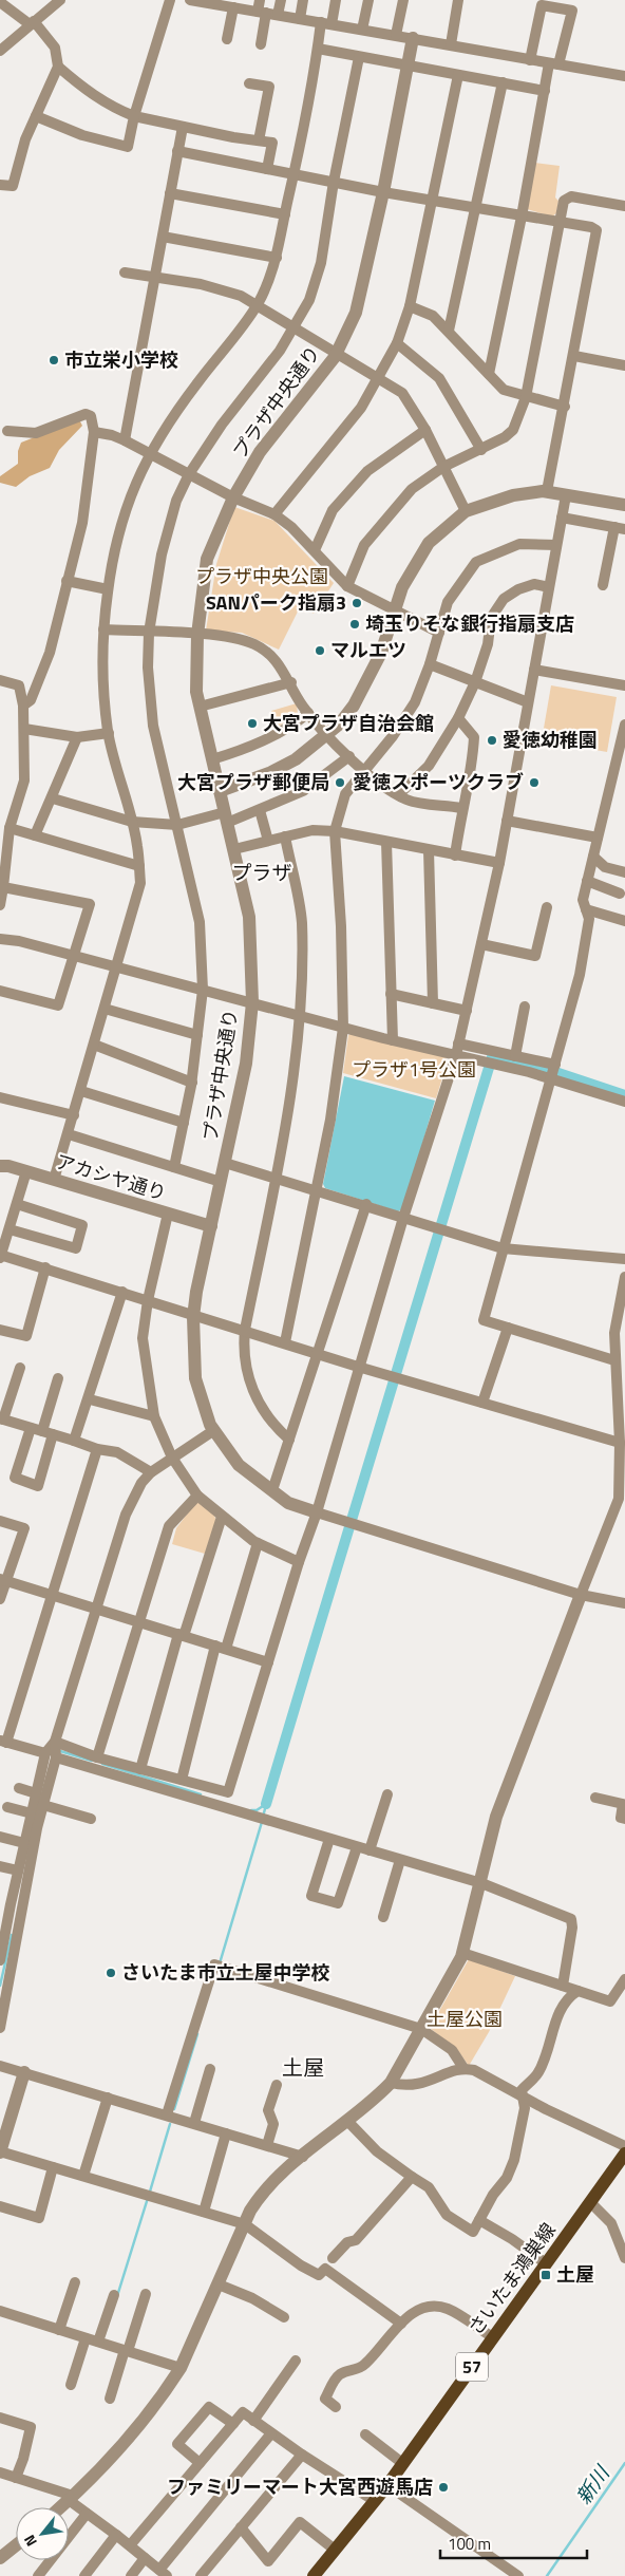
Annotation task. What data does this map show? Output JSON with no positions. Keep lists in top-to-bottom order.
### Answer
{
  "streets": {
    "main road": ["さいたま鴻巣線", "57"],
    "street": ["プラザ中央通り", "アカシヤ通り"]
  },
  "crossings": [
    ["プラザ中央通り", "アカシヤ通り"]
  ],
  "districts": ["プラザ", "土屋"],
  "water": ["新川"],
  "parks": ["プラザ中央公園", "プラザ1号公園", "土屋公園"],
  "places": {
    "other": [
      "市立栄小学校",
      "SANパーク指扇3",
      "埼玉りそな銀行指扇支店",
      "マルエツ",
      "大宮プラザ自治会館",
      "愛徳幼稚園",
      "大宮プラザ郵便局",
      "愛徳スポーツクラブ",
      "さいたま市立土屋中学校",
      "ファミリーマート大宮西遊馬店"
    ],
    "transit": ["土屋"]
  },
  "scale_bar": "100 m",
  "north": "bottom left"
}
